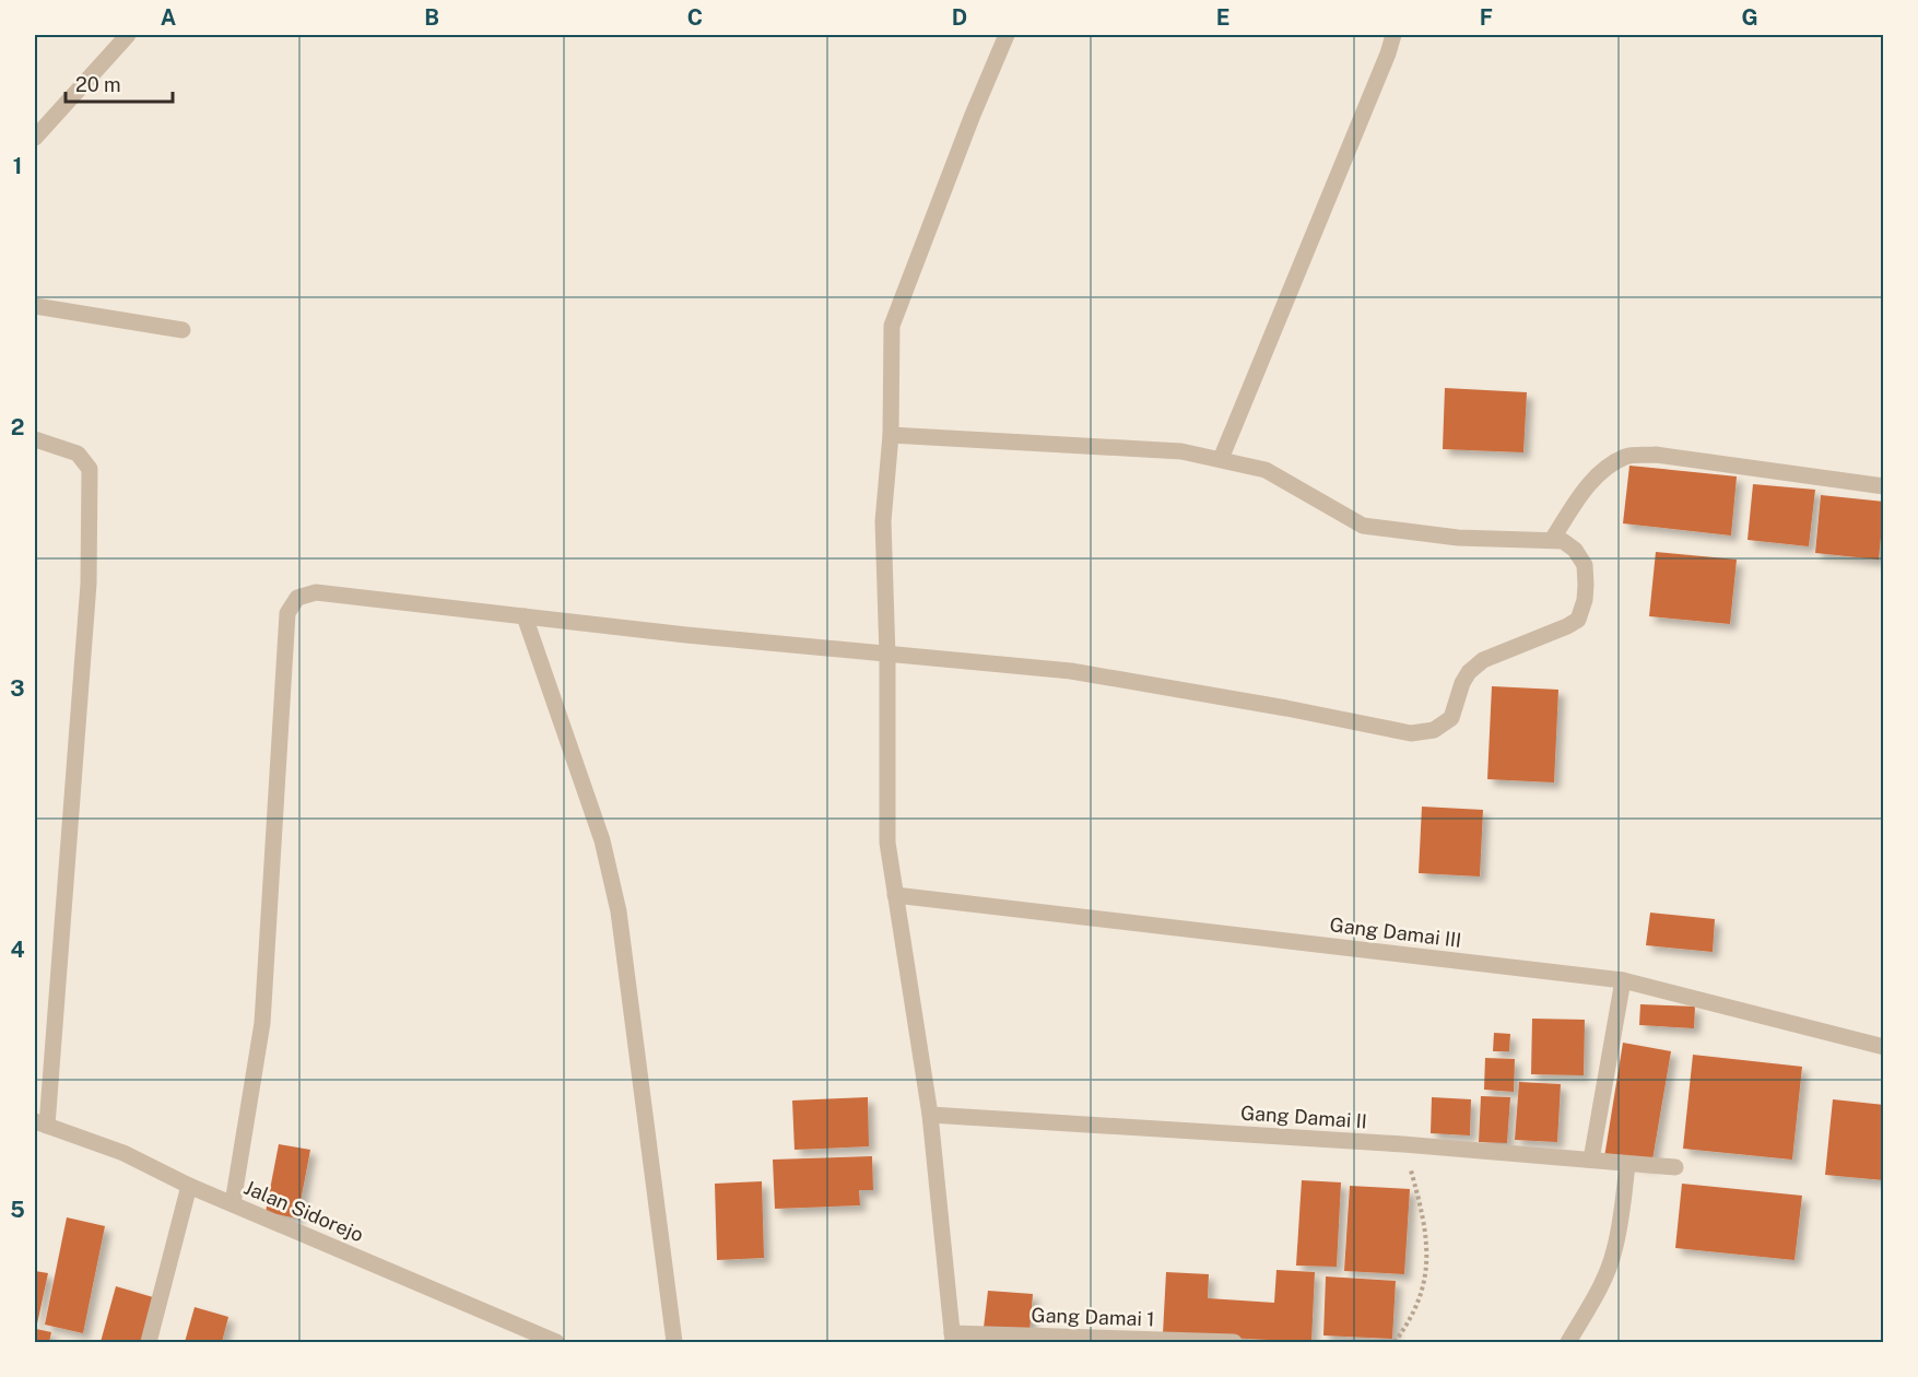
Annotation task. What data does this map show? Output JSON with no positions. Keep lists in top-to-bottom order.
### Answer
{
  "streets": {
    "street": [
      "Gang Damai III",
      "Gang Damai II",
      "Jalan Sidorejo",
      "Gang Damai 1"
    ]
  },
  "scale_bar": "20 m",
  "grid": {
    "columns": [
      "A",
      "B",
      "C",
      "D",
      "E",
      "F",
      "G"
    ],
    "rows": [
      "1",
      "2",
      "3",
      "4",
      "5"
    ]
  }
}
